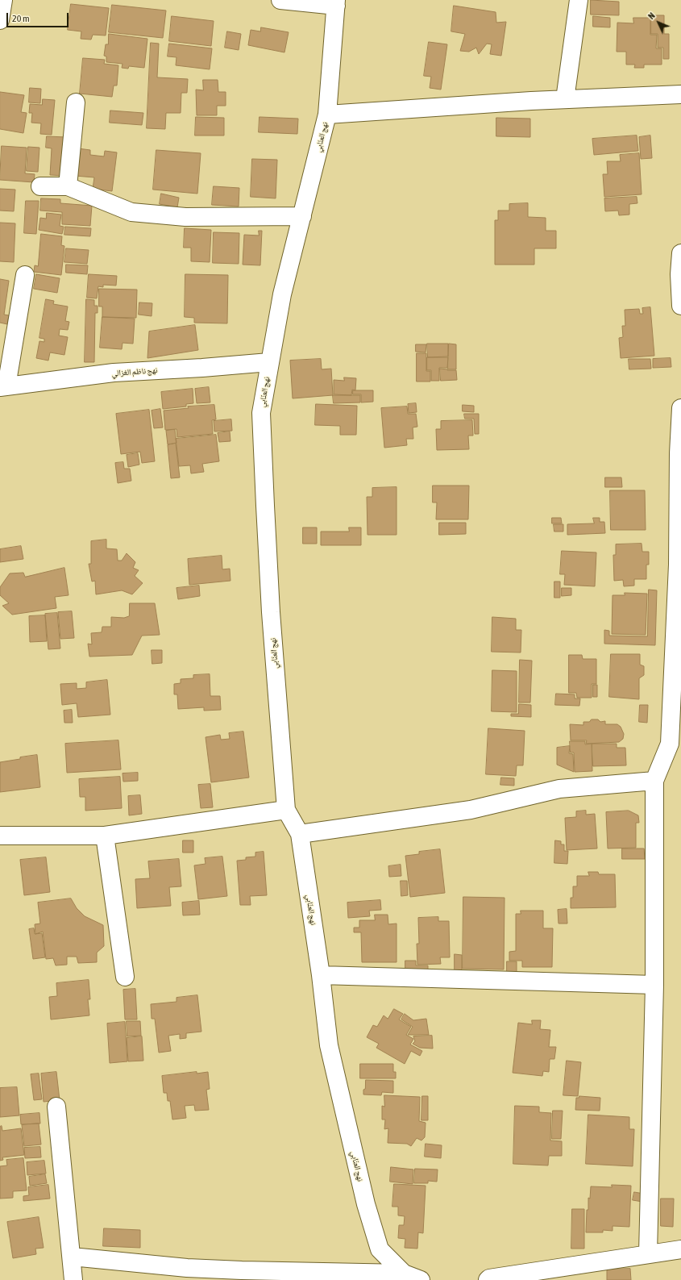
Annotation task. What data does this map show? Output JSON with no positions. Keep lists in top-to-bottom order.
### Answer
{
  "streets": {
    "street": ["نهج العنّابي", "نهج ناظم الغزالي"]
  },
  "crossings": [
    ["نهج العنّابي", "نهج ناظم الغزالي"]
  ],
  "scale_bar": "20 m",
  "north": "top left"
}
